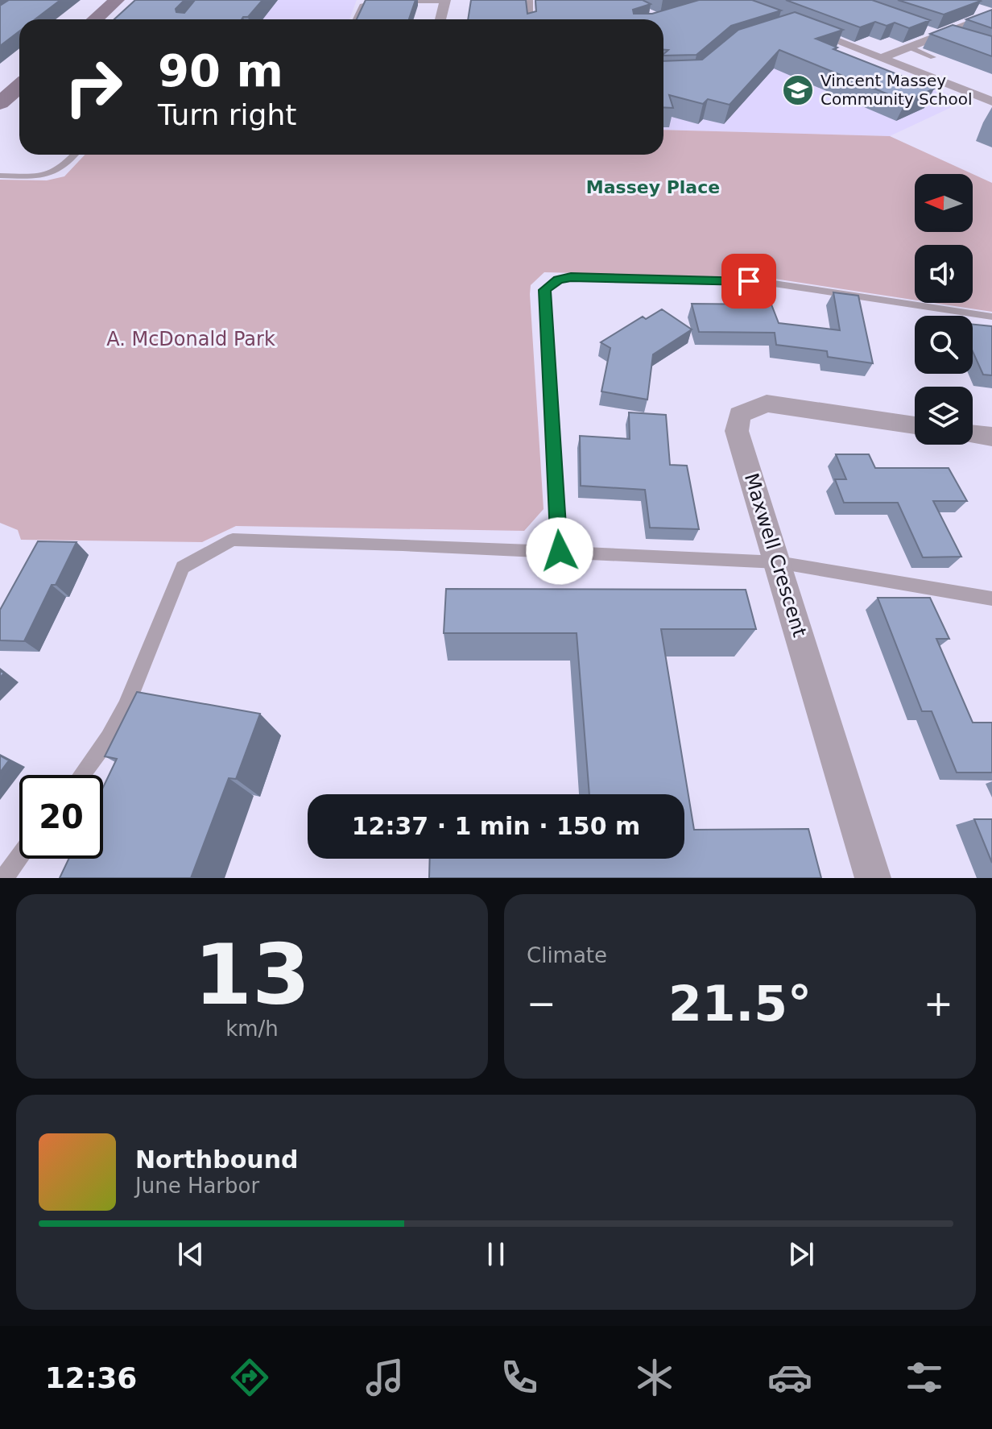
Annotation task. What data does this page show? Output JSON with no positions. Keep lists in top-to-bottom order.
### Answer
{
  "streets": {
    "street": ["Maxwell Crescent"]
  },
  "districts": ["Massey Place"],
  "parks": ["A. McDonald Park"],
  "places": {
    "school or university": ["Vincent Massey Community School"]
  },
  "north": "left",
  "page": {
    "turn": ["90 m", "Turn right"],
    "limit": "20",
    "trip": "12:37 · 1 min · 150 m",
    "tile": [
      ["13", "km/h"],
      "Climate"
    ],
    "heat": ["−", "21.5°", "+"],
    "song": ["Northbound", "June Harbor"],
    "tabs": "12:36"
  }
}
